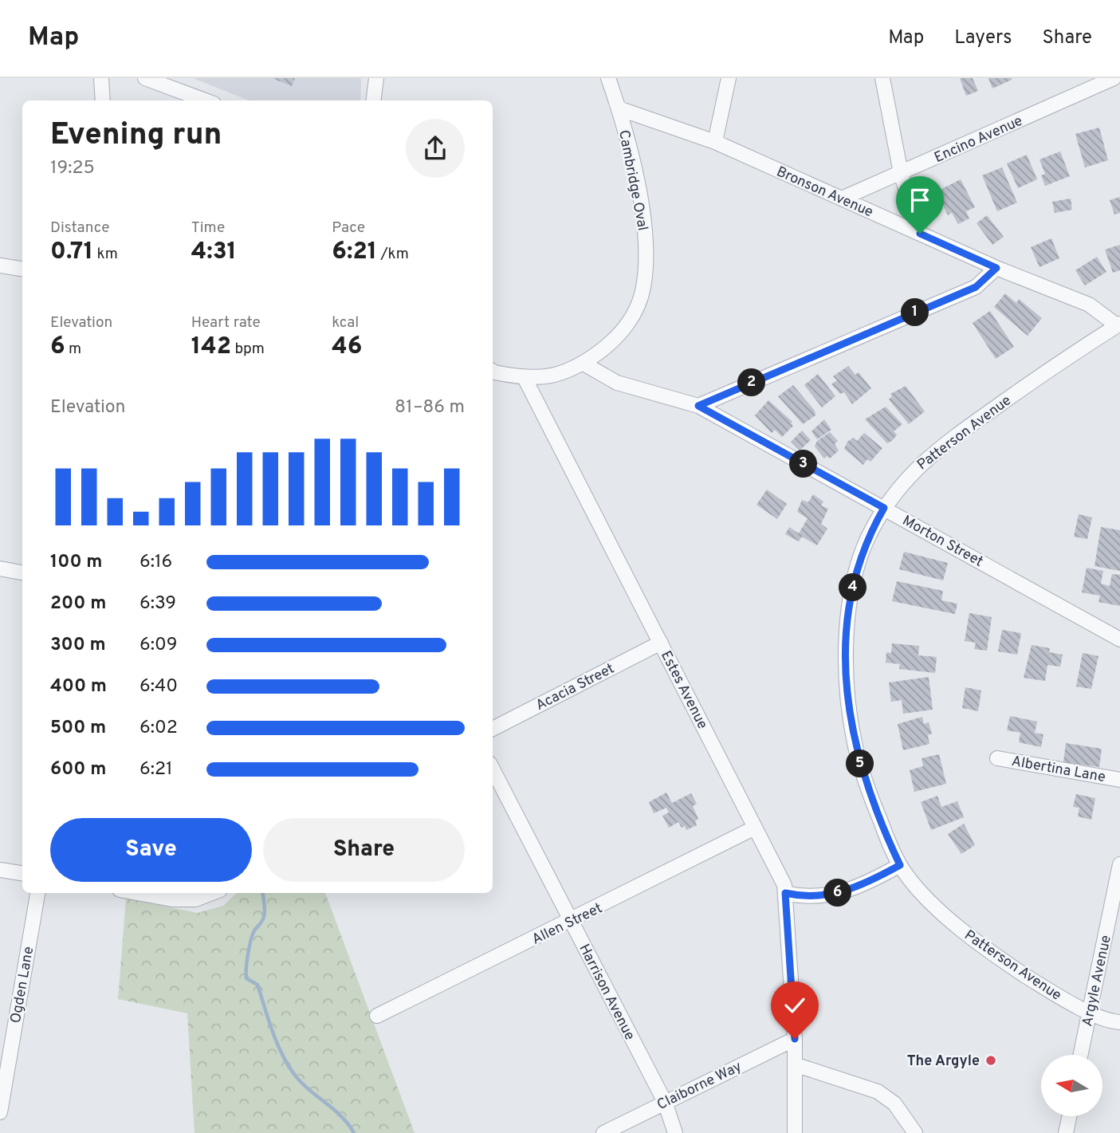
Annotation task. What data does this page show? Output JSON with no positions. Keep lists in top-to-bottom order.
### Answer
{
  "streets": {
    "street": [
      "Encino Avenue",
      "Cambridge Oval",
      "Bronson Avenue",
      "Patterson Avenue",
      "Morton Street",
      "Acacia Street",
      "Estes Avenue",
      "Albertina Lane",
      "Allen Street",
      "Argyle Avenue",
      "Ogden Lane",
      "Harrison Avenue",
      "Claiborne Way"
    ]
  },
  "crossings": [
    ["Encino Avenue", "Bronson Avenue"],
    ["Cambridge Oval", "Bronson Avenue"],
    ["Cambridge Oval", "Morton Street"],
    ["Cambridge Oval", "Estes Avenue"],
    ["Bronson Avenue", "Patterson Avenue"],
    ["Patterson Avenue", "Morton Street"],
    ["Patterson Avenue", "Argyle Avenue"],
    ["Acacia Street", "Estes Avenue"],
    ["Estes Avenue", "Allen Street"],
    ["Estes Avenue", "Claiborne Way"],
    ["Allen Street", "Harrison Avenue"],
    ["Harrison Avenue", "Claiborne Way"]
  ],
  "places": ["The Argyle"],
  "north": "left",
  "page": {
    "header": "Map",
    "nav": ["Map", "Layers", "Share"],
    "heading": ["Evening run", "19:25"],
    "stats": [
      ["Distance", "0.71 km"],
      ["Time", "4:31"],
      ["Pace", "6:21 /km"],
      ["Elevation", "6 m"],
      ["Heart rate", "142 bpm"],
      ["kcal", "46"]
    ],
    "pins": [
      "1",
      "2",
      "3",
      "4",
      "5",
      "6"
    ],
    "chart": ["Elevation", "81–86 m"],
    "list": [
      {
        "name": "100 m",
        "note": "6:16"
      },
      {
        "name": "200 m",
        "note": "6:39"
      },
      {
        "name": "300 m",
        "note": "6:09"
      },
      {
        "name": "400 m",
        "note": "6:40"
      },
      {
        "name": "500 m",
        "note": "6:02"
      },
      {
        "name": "600 m",
        "note": "6:21"
      }
    ],
    "buttons": ["Save", "Share"]
  }
}
